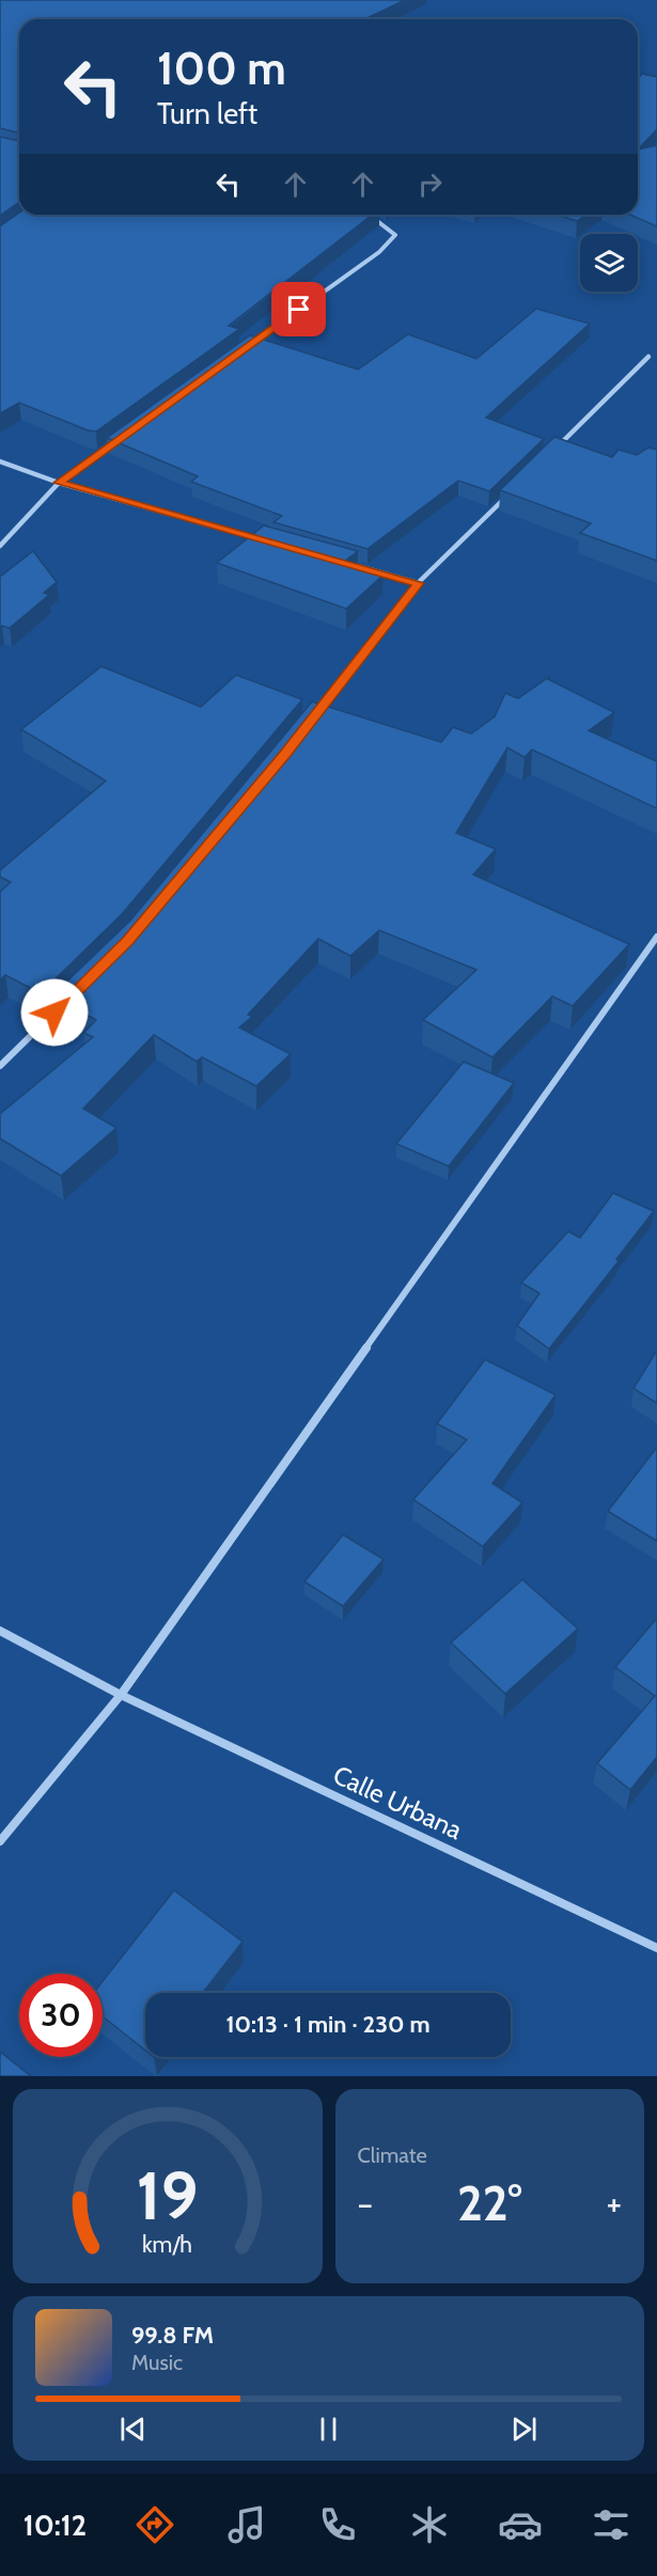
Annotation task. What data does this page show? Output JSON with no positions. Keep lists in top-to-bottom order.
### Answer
{
  "streets": {
    "street": ["Calle Urbana"]
  },
  "page": {
    "turn": ["100 m", "Turn left"],
    "limit": "30",
    "trip": "10:13 · 1 min · 230 m",
    "tile": "Climate",
    "heat": ["−", "22°", "+"],
    "song": ["99.8 FM", "Music"],
    "tabs": "10:12",
    "gauge": ["19", "km/h"]
  }
}
